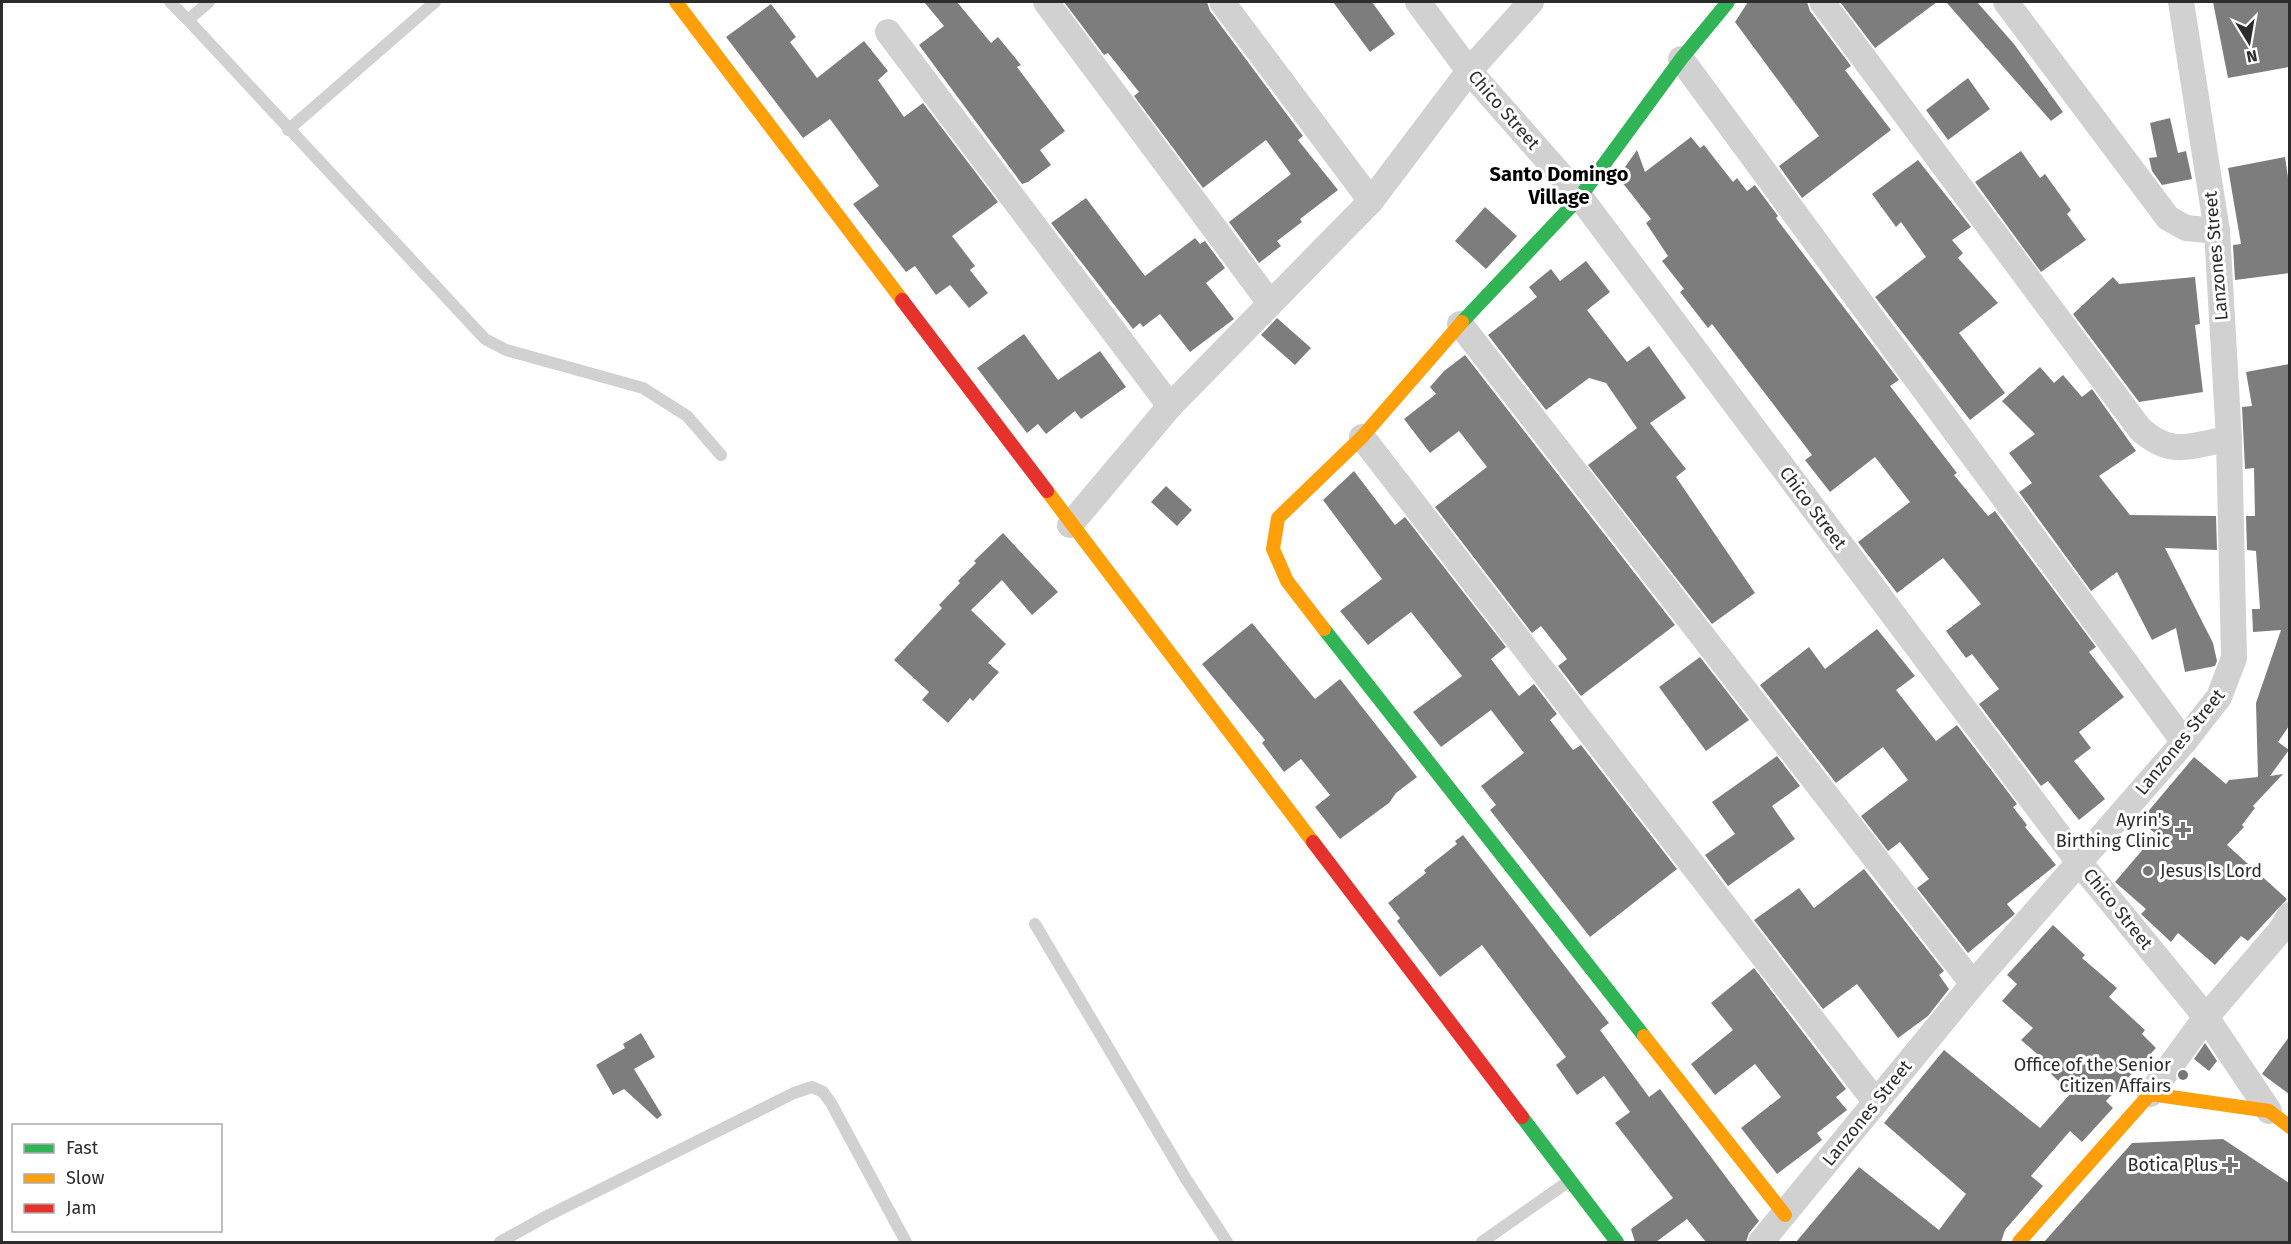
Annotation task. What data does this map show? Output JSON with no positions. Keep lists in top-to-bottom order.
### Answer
{
  "streets": {
    "street": ["Chico Street", "Lanzones Street"]
  },
  "crossings": [
    ["Chico Street", "Lanzones Street"]
  ],
  "districts": ["Santo Domingo Village"],
  "places": {
    "health": ["Ayrin's Birthing Clinic", "Botica Plus"],
    "other": ["Jesus Is Lord", "Office of the Senior Citizen Affairs"]
  },
  "legend": ["Fast", "Slow", "Jam"],
  "north": "bottom"
}
